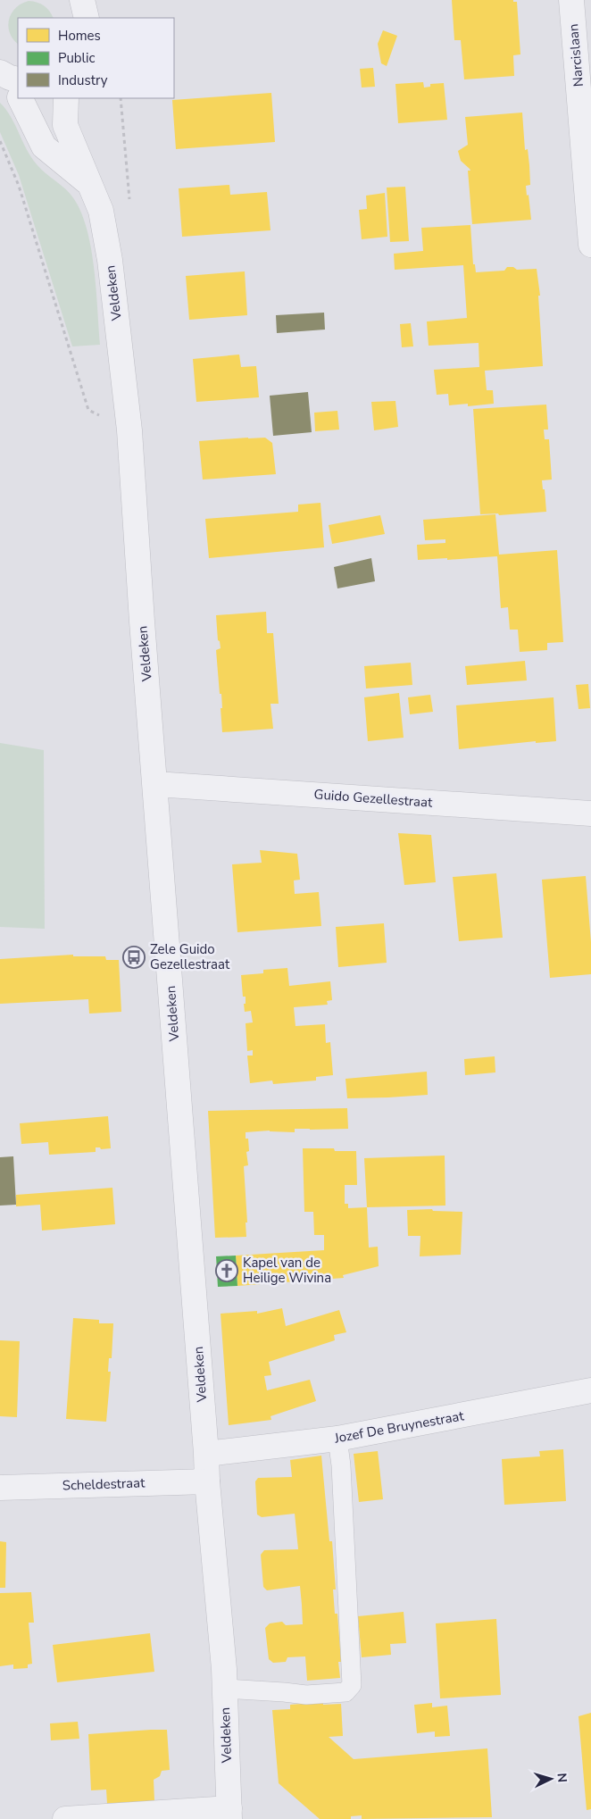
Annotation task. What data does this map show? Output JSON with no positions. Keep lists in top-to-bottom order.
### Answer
{
  "streets": {
    "street": [
      "Narcislaan",
      "Veldeken",
      "Guido Gezellestraat",
      "Jozef De Bruynestraat",
      "Scheldestraat"
    ]
  },
  "crossings": [
    ["Veldeken", "Guido Gezellestraat"],
    ["Veldeken", "Jozef De Bruynestraat"],
    ["Veldeken", "Scheldestraat"]
  ],
  "places": {
    "bus stop": ["Zele Guido Gezellestraat"],
    "church": ["Kapel van de Heilige Wivina"]
  },
  "legend": ["Homes", "Public", "Industry"],
  "north": "right"
}
